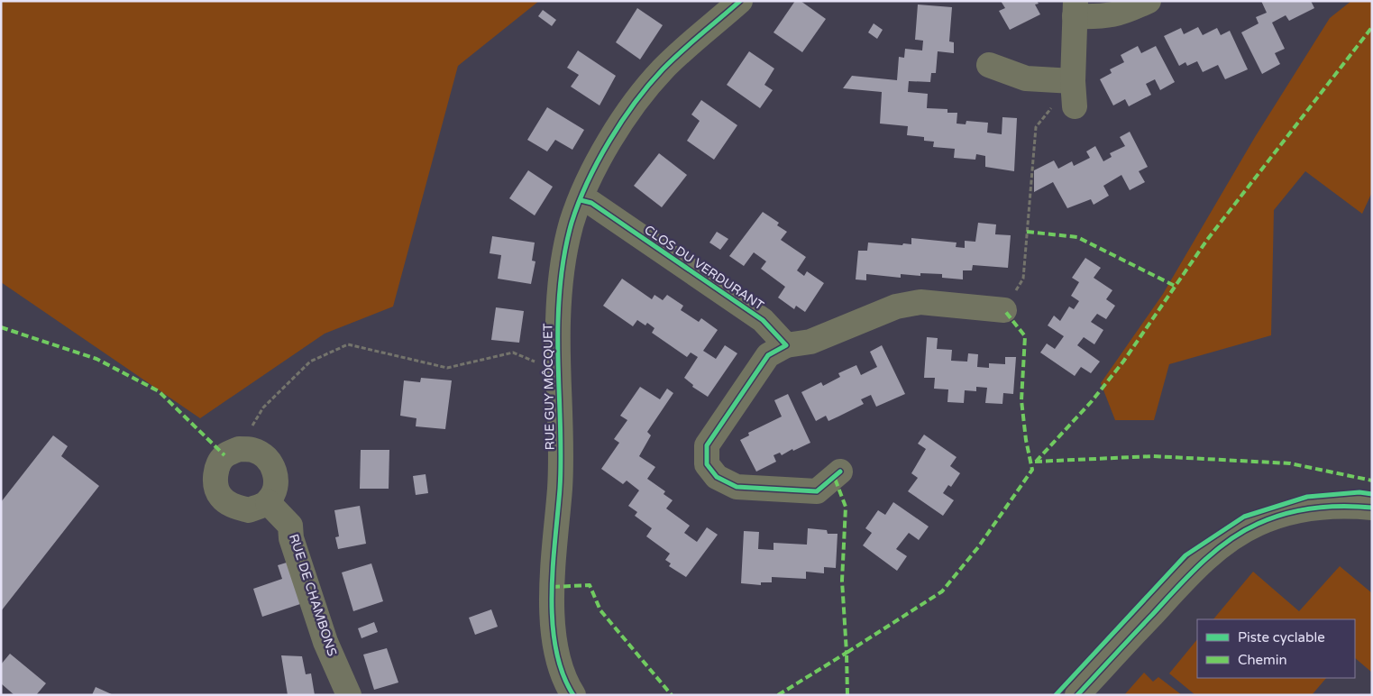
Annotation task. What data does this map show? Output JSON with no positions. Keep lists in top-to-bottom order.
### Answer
{
  "streets": {
    "street": ["CLOS DU VERDURANT", "RUE GUY MÔCQUET", "RUE DE CHAMBONS"]
  },
  "crossings": [
    ["CLOS DU VERDURANT", "RUE GUY MÔCQUET"]
  ],
  "legend": ["Piste cyclable", "Chemin"]
}
